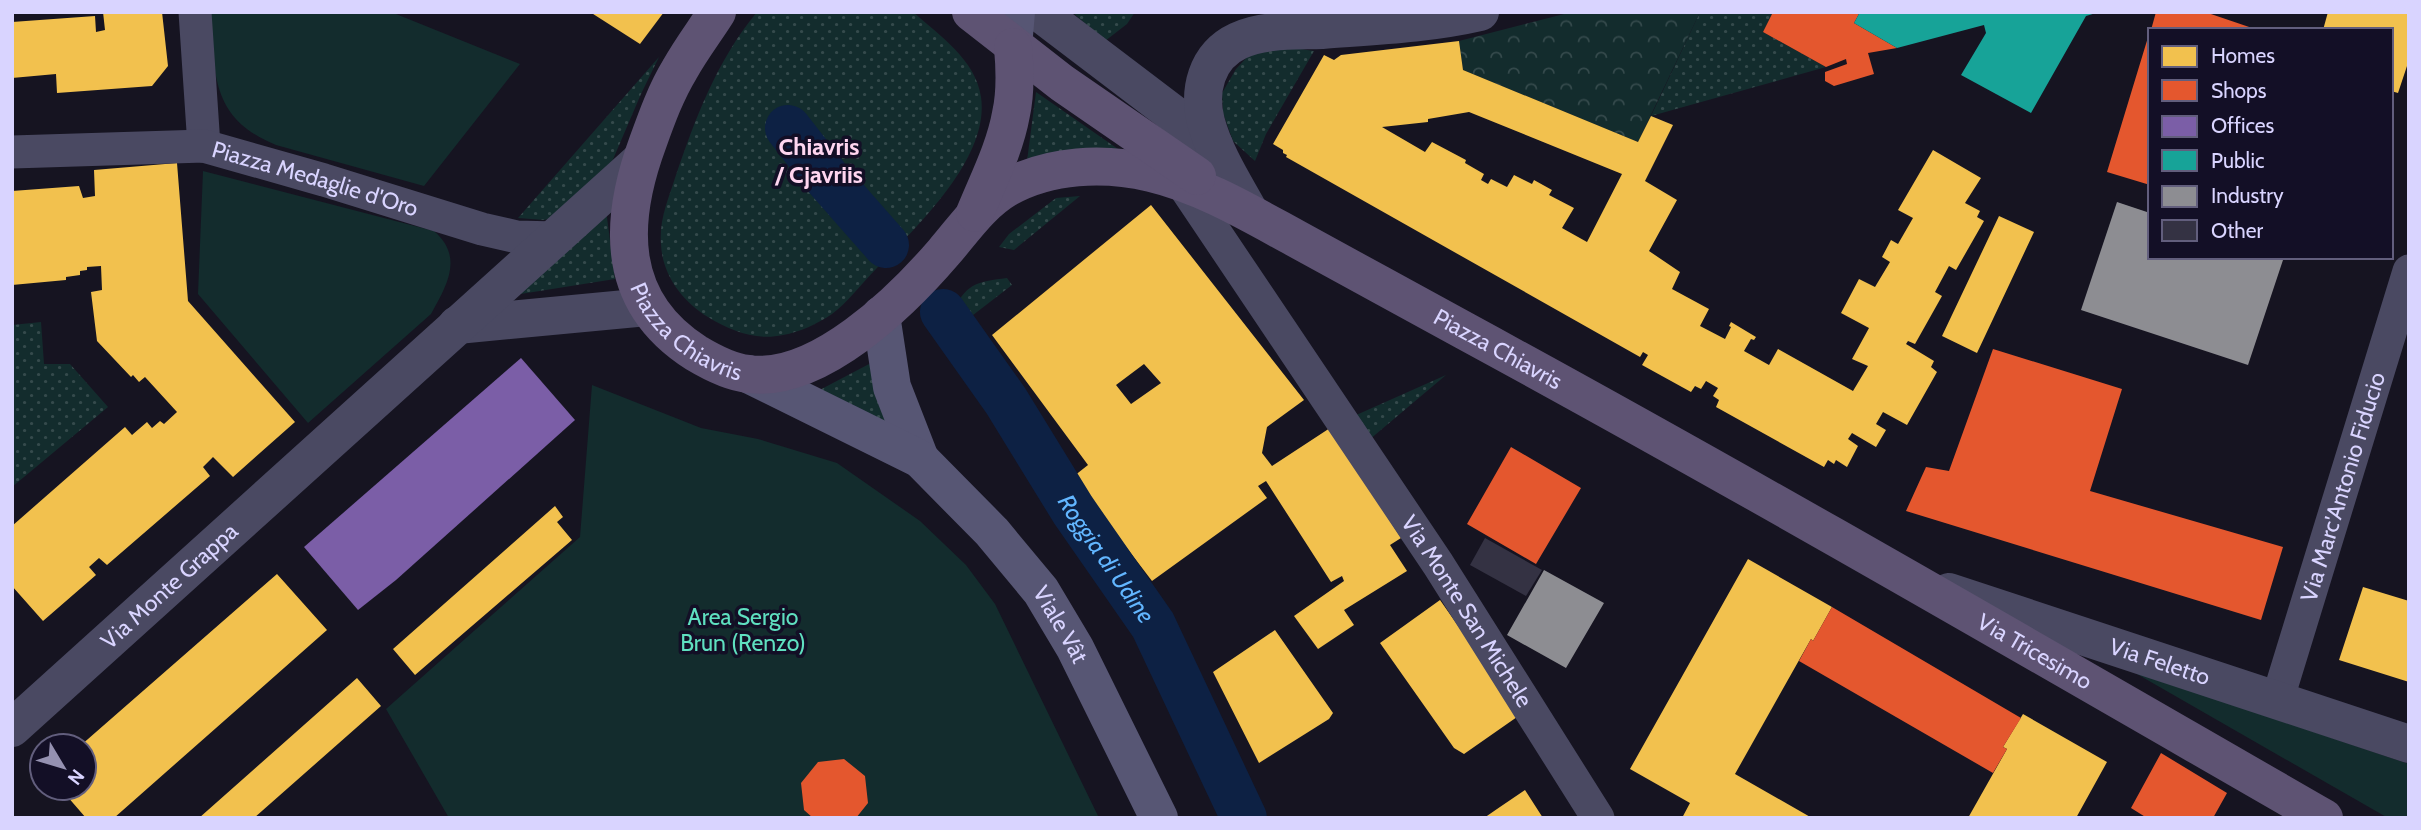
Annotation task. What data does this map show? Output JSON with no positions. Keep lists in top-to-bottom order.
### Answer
{
  "streets": {
    "main road": ["Piazza Chiavris", "Viale Vât", "Via Tricesimo"],
    "street": [
      "Piazza Medaglie d'Oro",
      "Via Marc'Antonio Fiducio",
      "Via Monte Grappa",
      "Via Monte San Michele",
      "Via Feletto"
    ]
  },
  "crossings": [
    ["Piazza Chiavris", "Via Monte San Michele"],
    ["Piazza Chiavris", "Viale Vât"],
    ["Piazza Chiavris", "Via Tricesimo"],
    ["Via Marc'Antonio Fiducio", "Via Feletto"],
    ["Via Tricesimo", "Via Feletto"]
  ],
  "districts": ["Chiavris / Cjavriis"],
  "water": ["Roggia di Udine"],
  "parks": ["Area Sergio Brun (Renzo)"],
  "legend": [
    "Homes",
    "Shops",
    "Offices",
    "Public",
    "Industry",
    "Other"
  ],
  "north": "bottom right"
}
